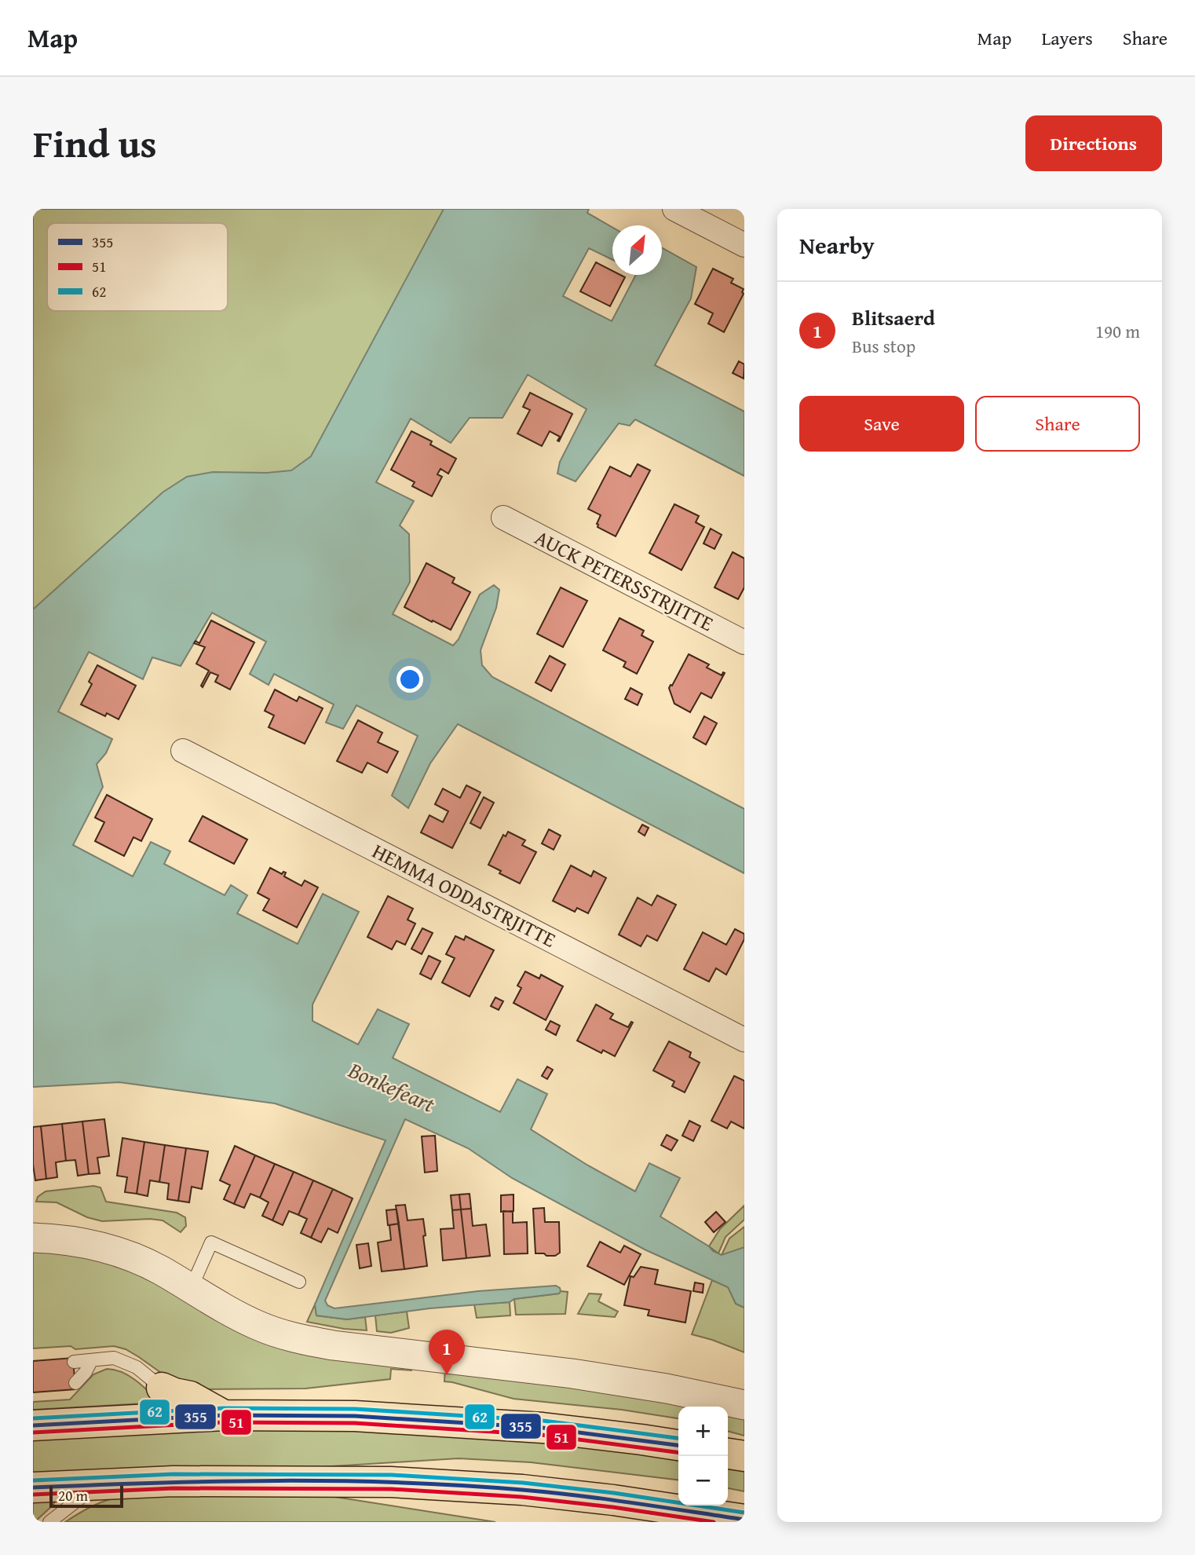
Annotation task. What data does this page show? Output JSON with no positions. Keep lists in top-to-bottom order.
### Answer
{
  "streets": {
    "street": ["AUCK PETERSSTRJITTE", "HEMMA ODDASTRJITTE"]
  },
  "water": ["Bonkefeart"],
  "lines": ["transit line 62", "transit line 355", "transit line 51"],
  "legend": ["355", "51", "62"],
  "scale_bar": "20 m",
  "north": "top right",
  "page": {
    "header": "Map",
    "nav": ["Map", "Layers", "Share"],
    "title": "Find us",
    "buttons": [
      "Directions",
      ["Save", "Share"]
    ],
    "heading": "Nearby",
    "list": [
      {
        "mark": "1",
        "name": "Blitsaerd",
        "note": "Bus stop",
        "value": "190 m"
      }
    ],
    "pins": "1",
    "map_buttons": ["+", "−"],
    "scale": "20 m"
  }
}
